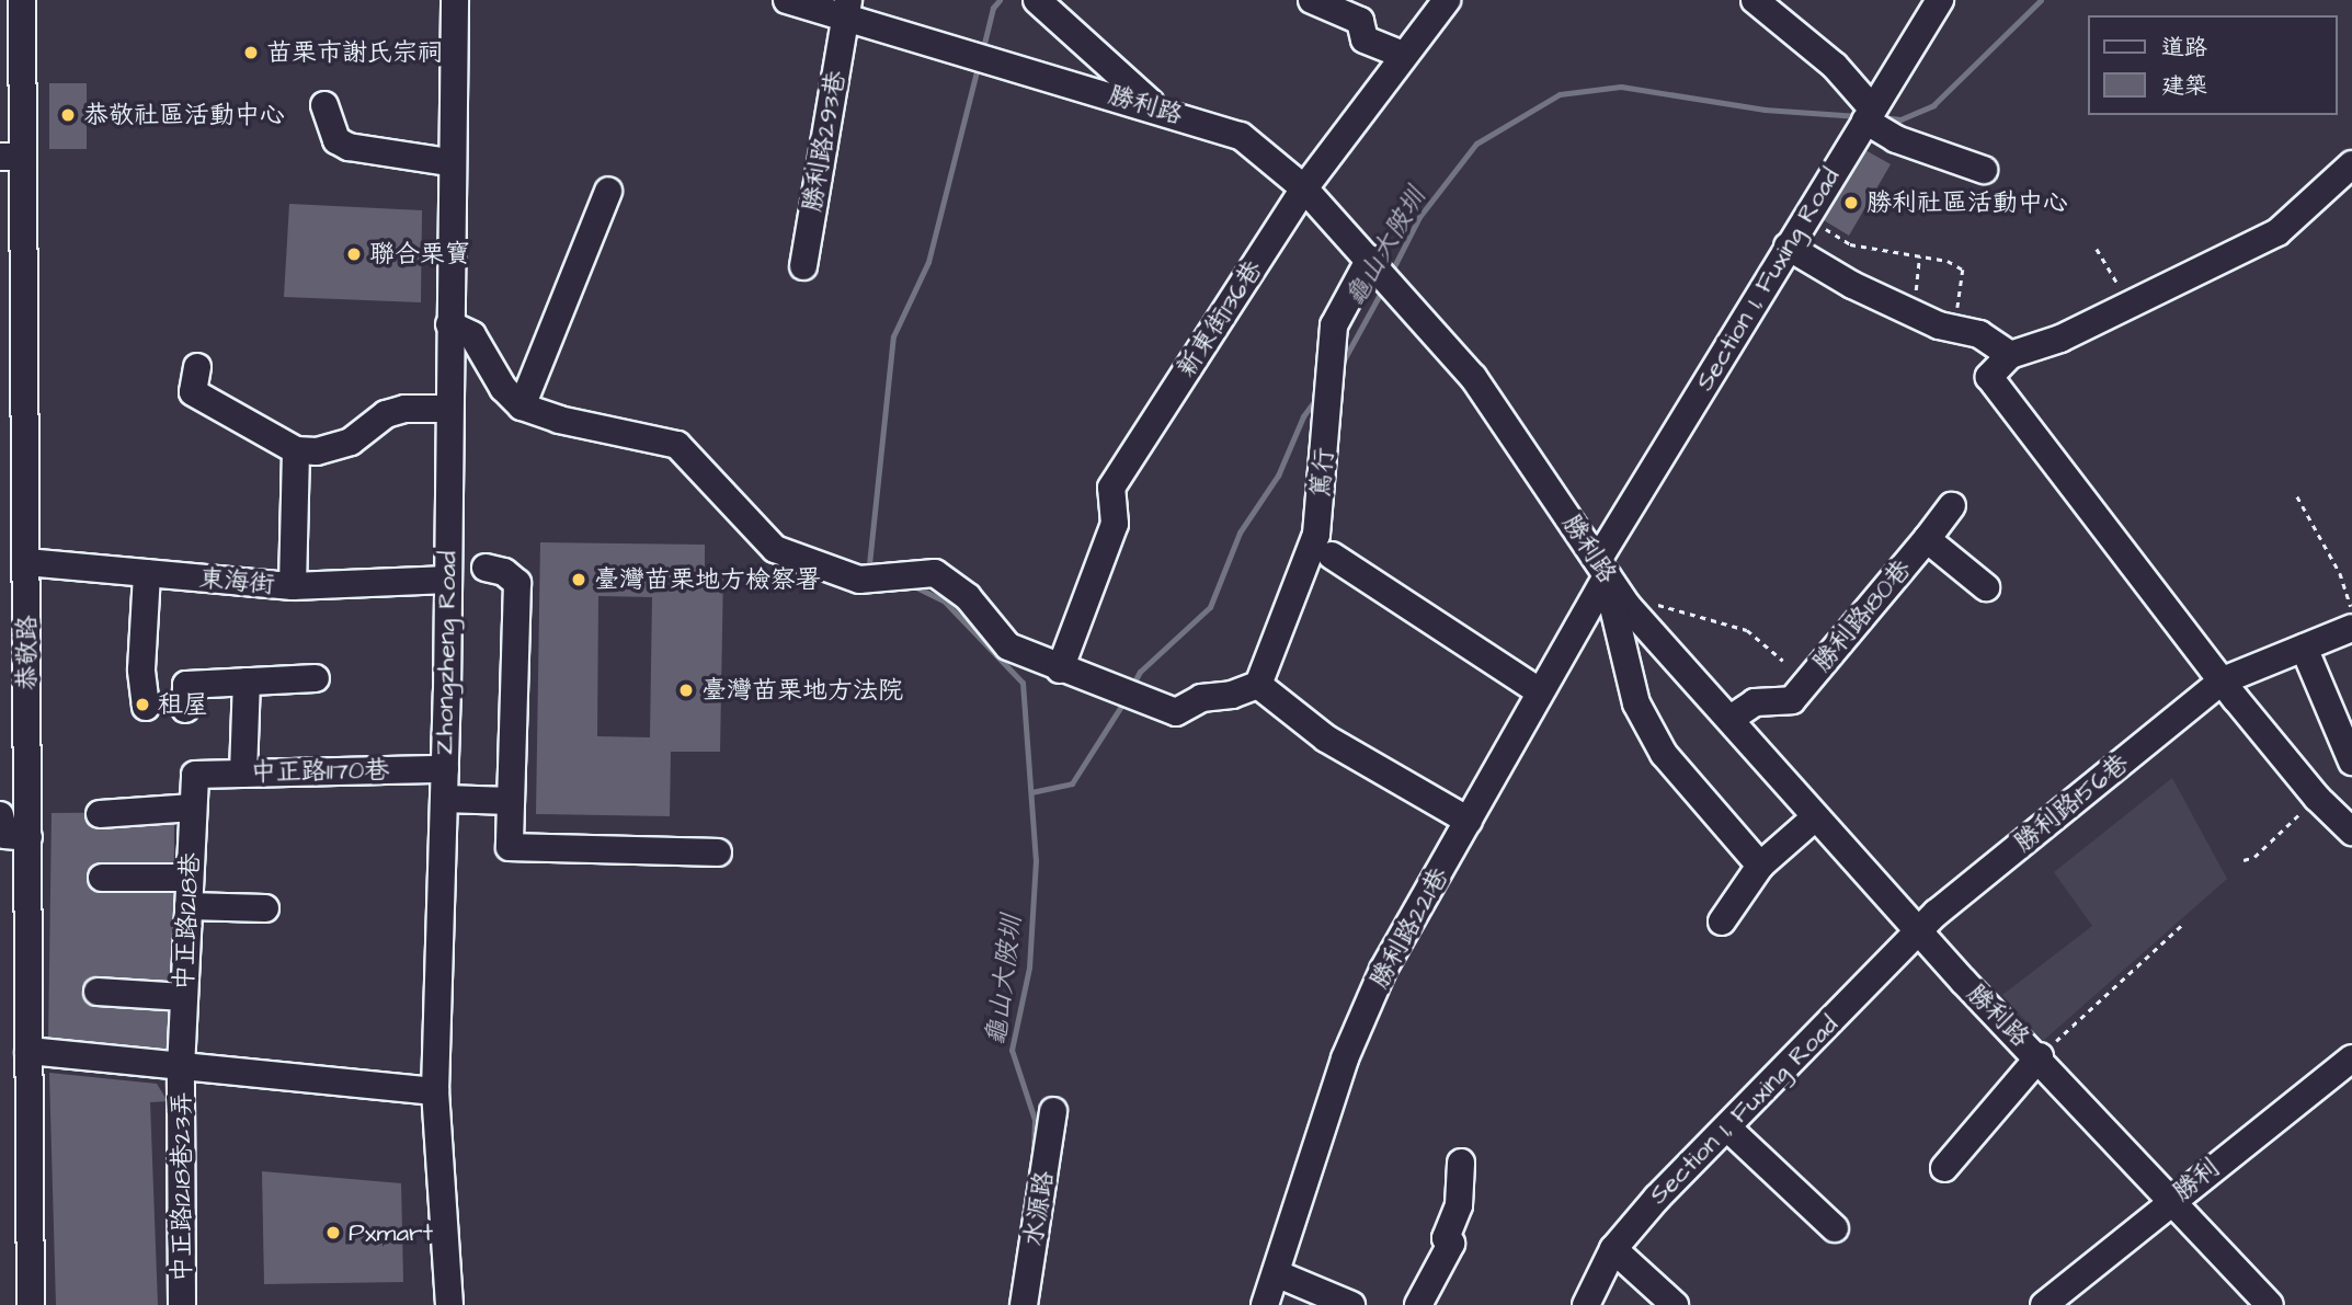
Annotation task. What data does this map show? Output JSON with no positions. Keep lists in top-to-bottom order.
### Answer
{
  "streets": {
    "street": [
      "勝利路",
      "勝利路293巷",
      "Section 1, Fuxing Road",
      "新東街136巷",
      "篤行",
      "東海街",
      "勝利路180巷",
      "恭敬路",
      "Zhongzheng Road",
      "中正路1170巷",
      "勝利路156巷",
      "中正路1218巷",
      "勝利路221巷",
      "勝利",
      "中正路1218巷23弄",
      "水源路"
    ]
  },
  "crossings": [
    ["勝利路", "勝利路293巷"],
    ["勝利路", "Section 1, Fuxing Road"],
    ["勝利路", "新東街136巷"],
    ["勝利路", "篤行"],
    ["勝利路", "勝利路180巷"],
    ["勝利路", "勝利路156巷"],
    ["勝利路", "勝利路221巷"],
    ["勝利路", "勝利"],
    ["Section 1, Fuxing Road", "勝利路156巷"],
    ["Section 1, Fuxing Road", "勝利路221巷"],
    ["東海街", "恭敬路"],
    ["東海街", "Zhongzheng Road"],
    ["Zhongzheng Road", "中正路1170巷"],
    ["中正路1170巷", "中正路1218巷"],
    ["中正路1218巷", "中正路1218巷23弄"]
  ],
  "water": ["龜山大陂圳"],
  "places": [
    "苗栗市謝氏宗祠",
    "恭敬社區活動中心",
    "勝利社區活動中心",
    "聯合栗寶",
    "臺灣苗栗地方檢察署",
    "臺灣苗栗地方法院",
    "租屋",
    "Pxmart"
  ],
  "legend": ["道路", "建築"]
}
